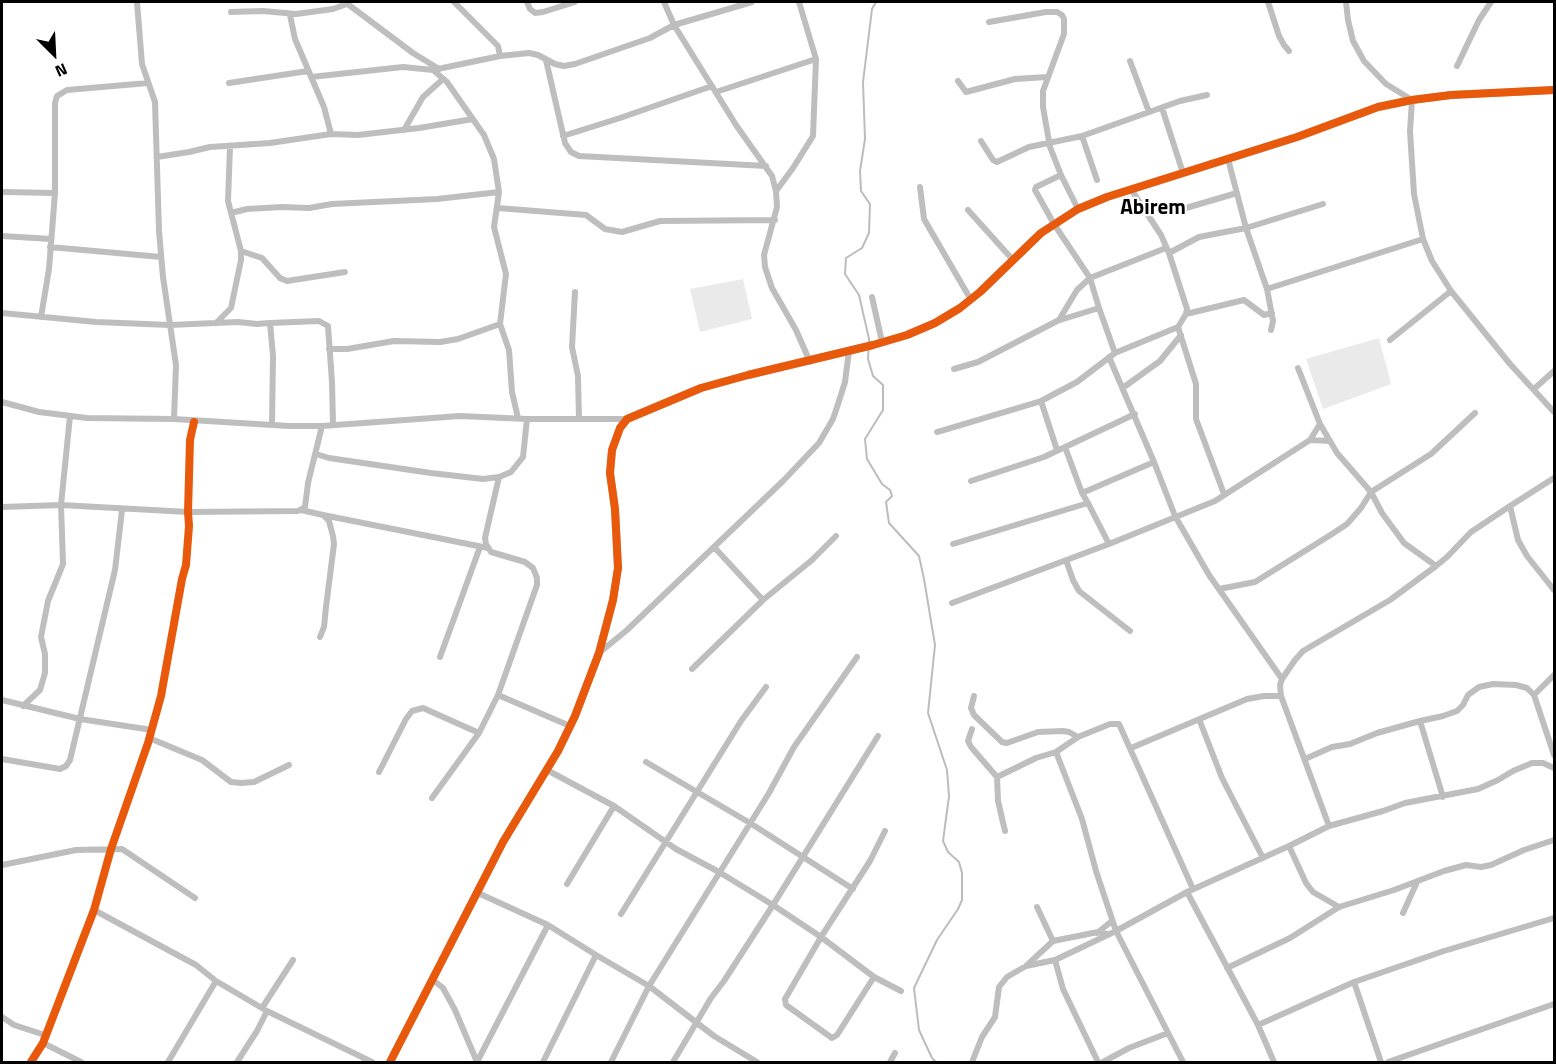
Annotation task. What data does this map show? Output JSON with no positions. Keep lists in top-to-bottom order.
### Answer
{
  "districts": ["Abirem"],
  "north": "bottom right"
}
